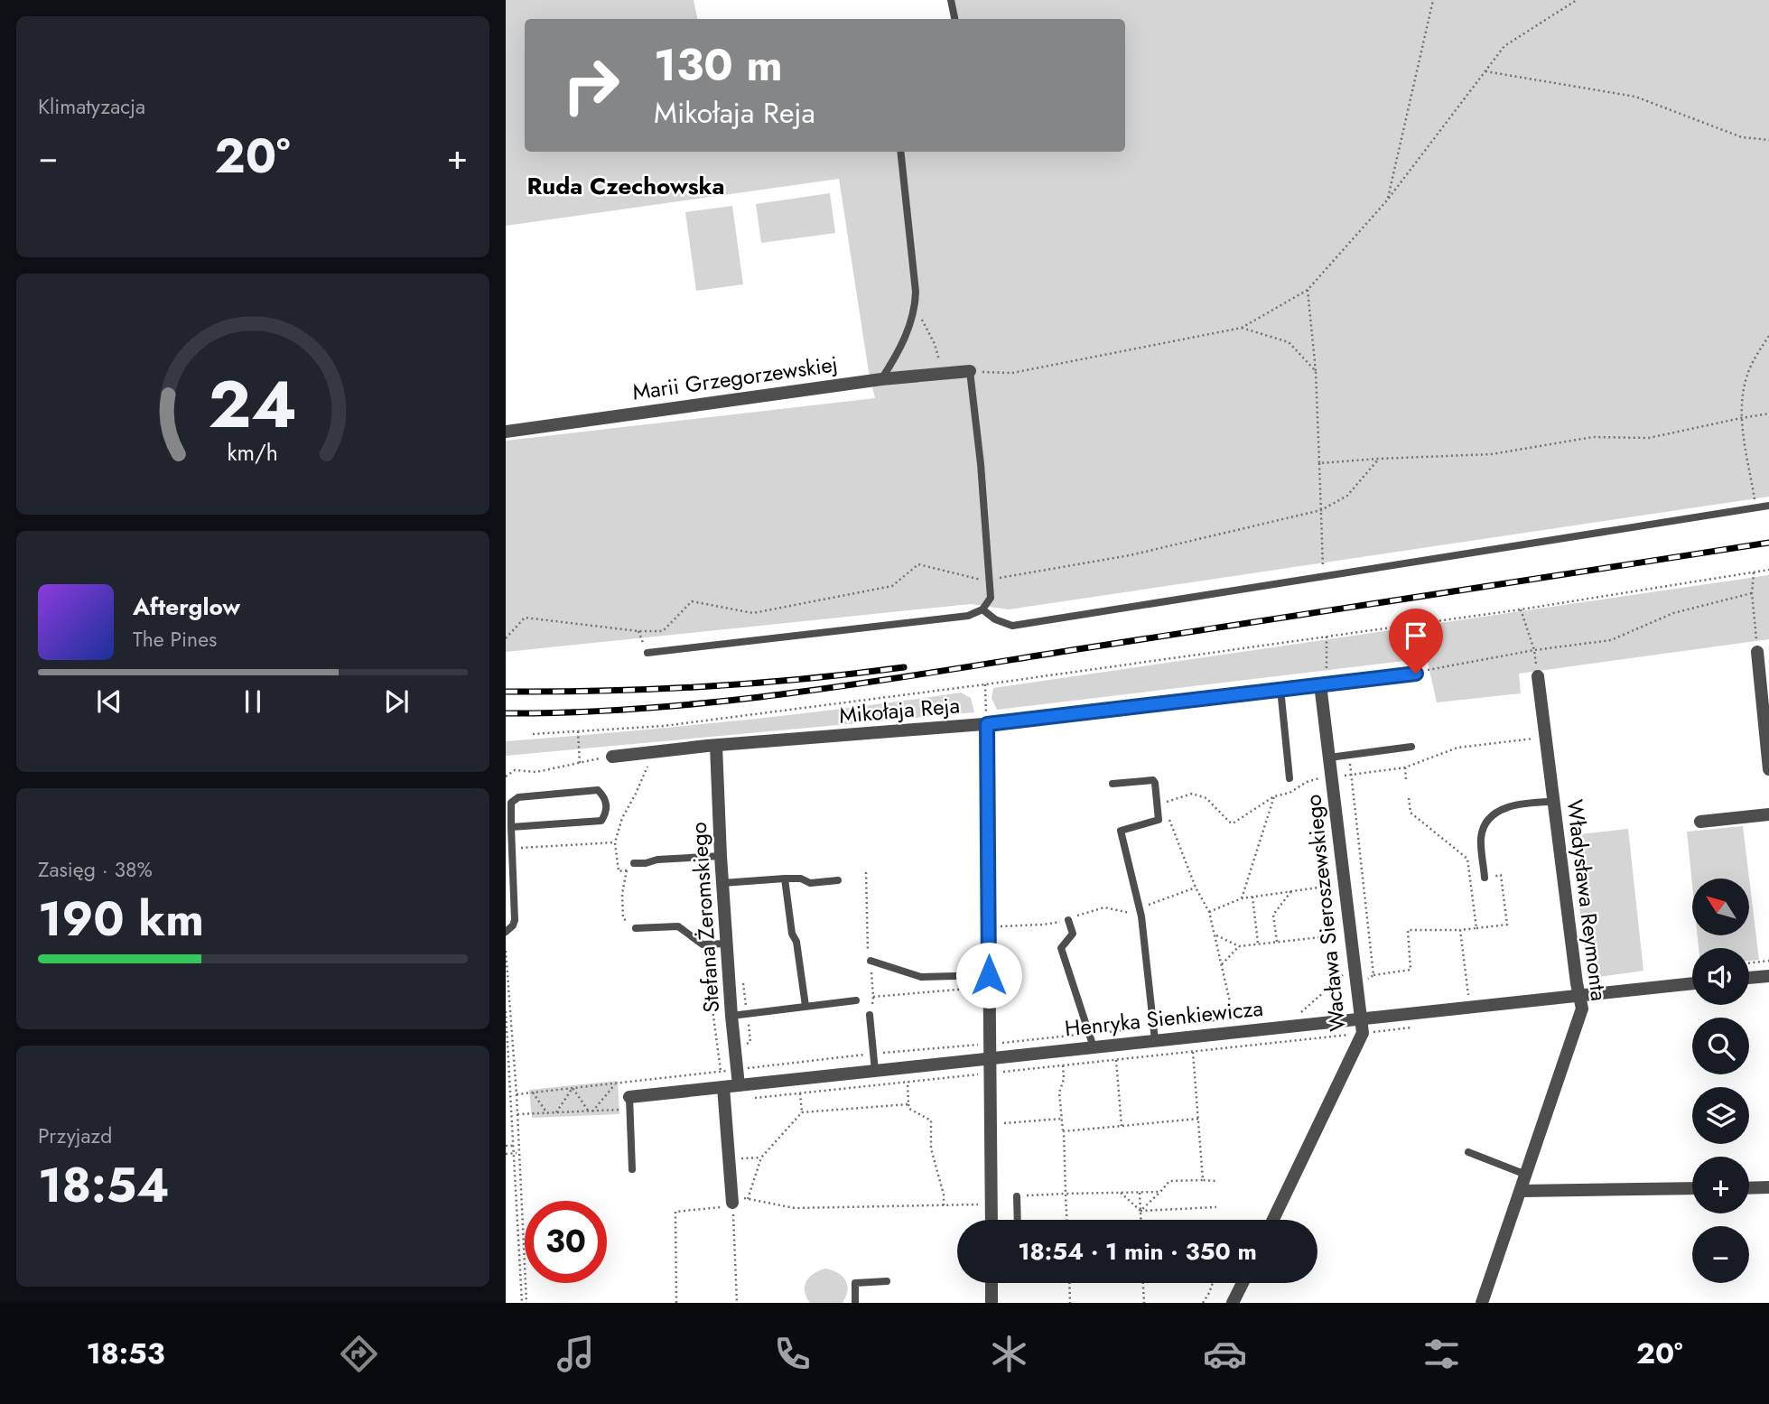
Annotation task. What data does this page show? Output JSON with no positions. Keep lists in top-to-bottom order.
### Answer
{
  "streets": {
    "street": [
      "Marii Grzegorzewskiej",
      "Mikołaja Reja",
      "Władysława Reymonta",
      "Wacława Sieroszewskiego",
      "Stefana Żeromskiego",
      "Henryka Sienkiewicza"
    ]
  },
  "crossings": [
    ["Mikołaja Reja", "Wacława Sieroszewskiego"],
    ["Mikołaja Reja", "Stefana Żeromskiego"],
    ["Władysława Reymonta", "Henryka Sienkiewicza"],
    ["Wacława Sieroszewskiego", "Henryka Sienkiewicza"],
    ["Stefana Żeromskiego", "Henryka Sienkiewicza"]
  ],
  "districts": ["Ruda Czechowska"],
  "north": "top left",
  "page": {
    "tile": [
      "Klimatyzacja",
      ["Zasięg · 38%", "190 km"],
      ["Przyjazd", "18:54"]
    ],
    "turn": ["130 m", "Mikołaja Reja"],
    "heat": ["−", "20°", "+"],
    "song": ["Afterglow", "The Pines"],
    "map_buttons": ["+", "−"],
    "limit": "30",
    "trip": "18:54 · 1 min · 350 m",
    "tabs": ["18:53", "20°"],
    "gauge": ["24", "km/h"]
  }
}
